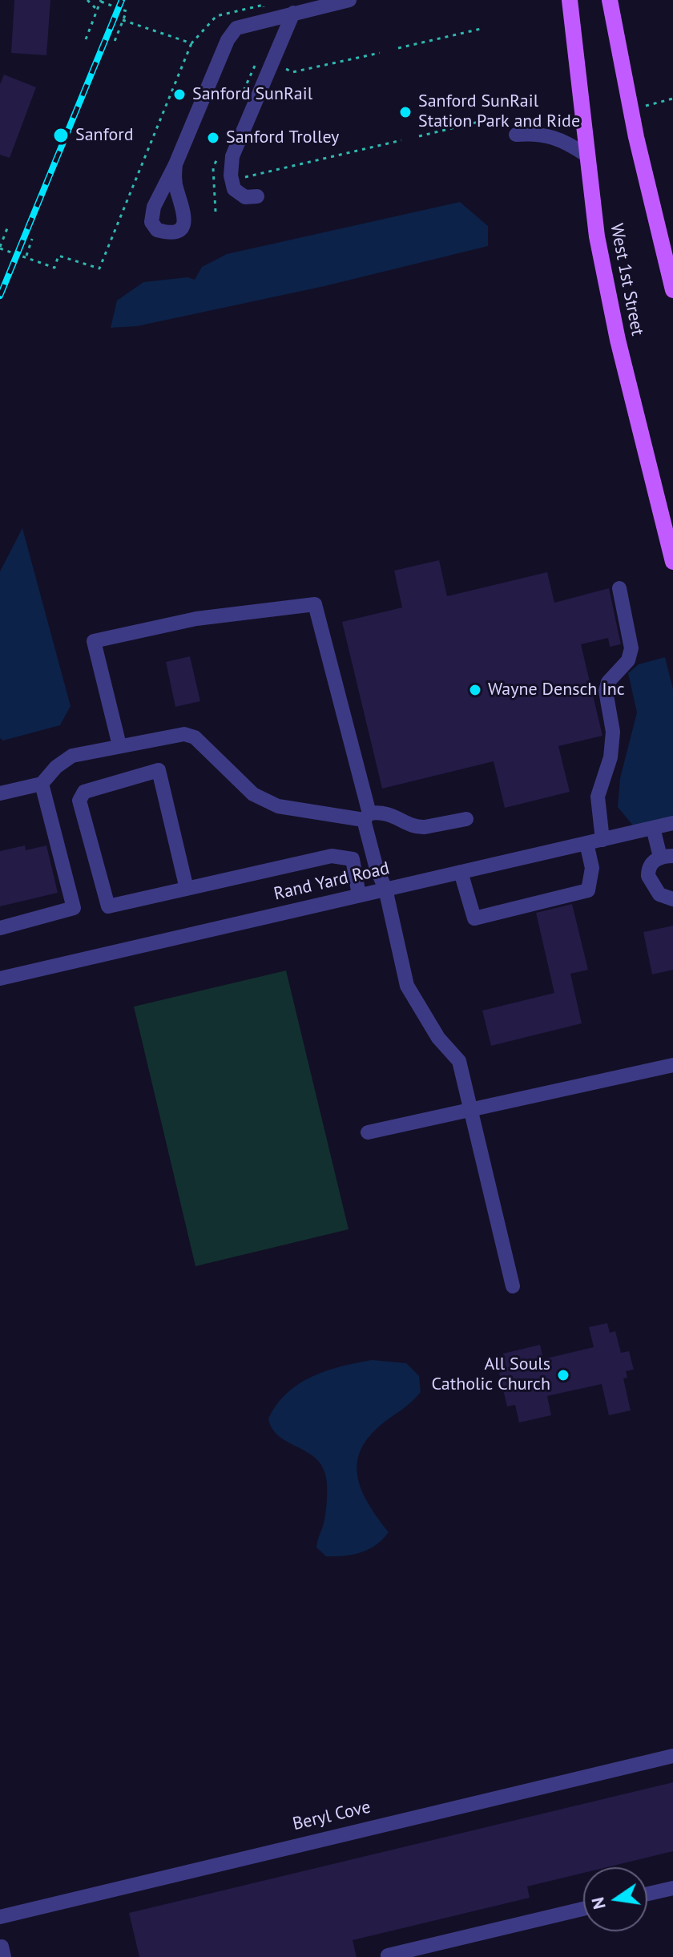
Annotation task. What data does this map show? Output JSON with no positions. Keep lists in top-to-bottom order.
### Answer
{
  "streets": {
    "main road": ["West 1st Street"],
    "street": ["Rand Yard Road", "Beryl Cove"]
  },
  "places": [
    "Sanford SunRail",
    "Sanford SunRail Station Park and Ride",
    "Sanford",
    "Sanford Trolley",
    "Wayne Densch Inc",
    "All Souls Catholic Church"
  ],
  "north": "left"
}
